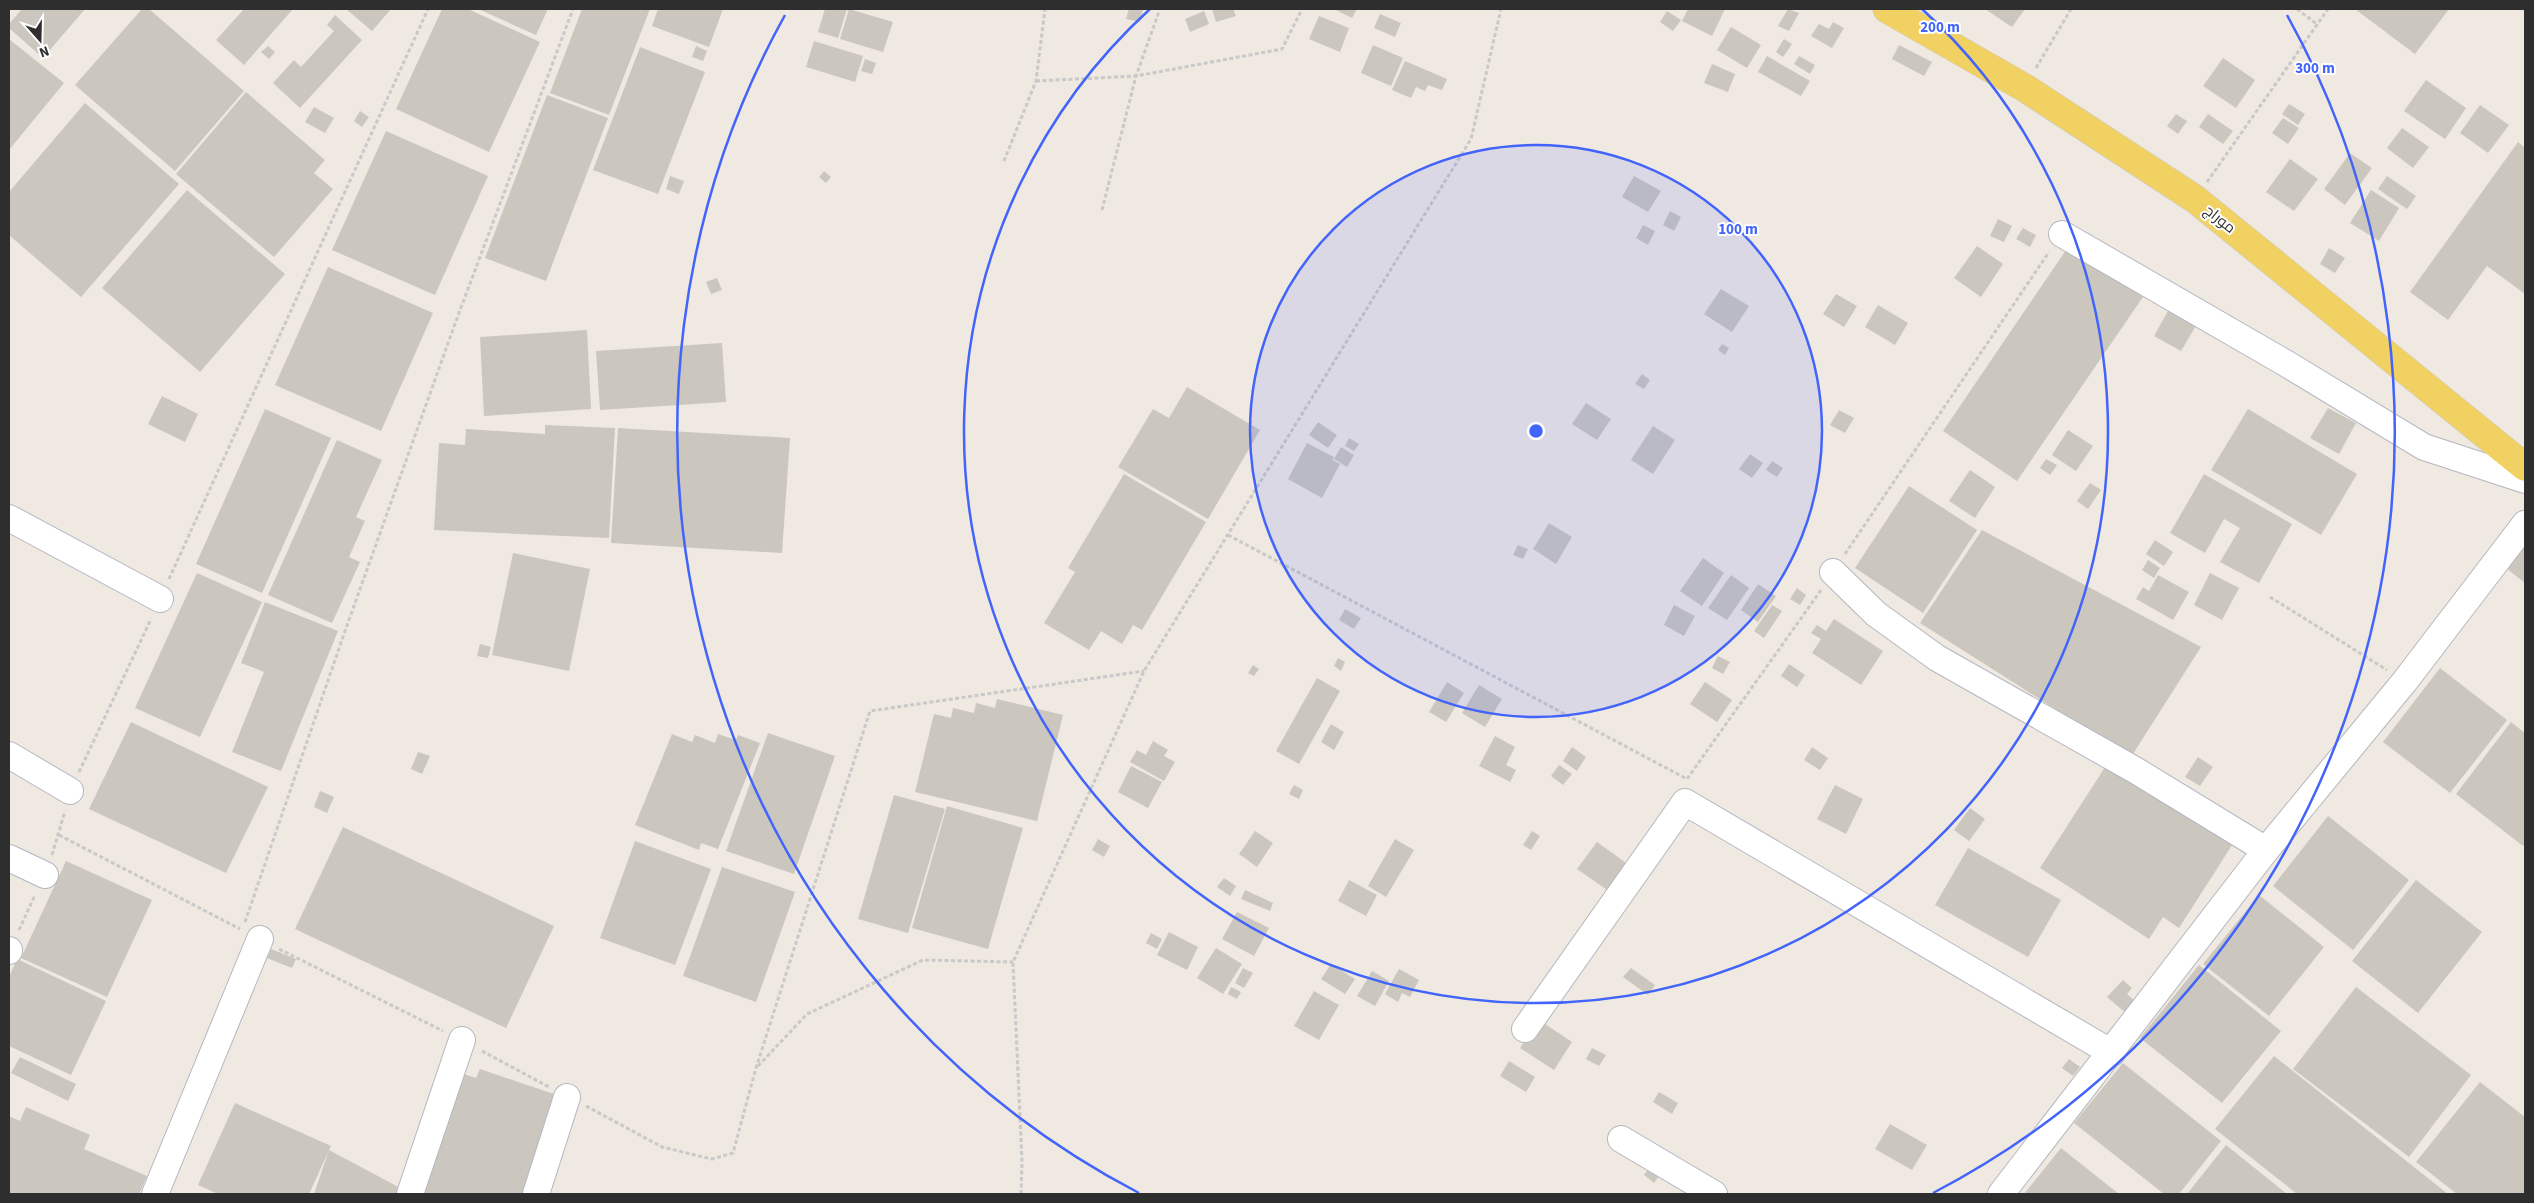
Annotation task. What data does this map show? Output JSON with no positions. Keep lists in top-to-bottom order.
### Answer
{
  "streets": {
    "main road": ["موراج"]
  },
  "north": "bottom",
  "rings": ["200 m", "300 m", "100 m"]
}
